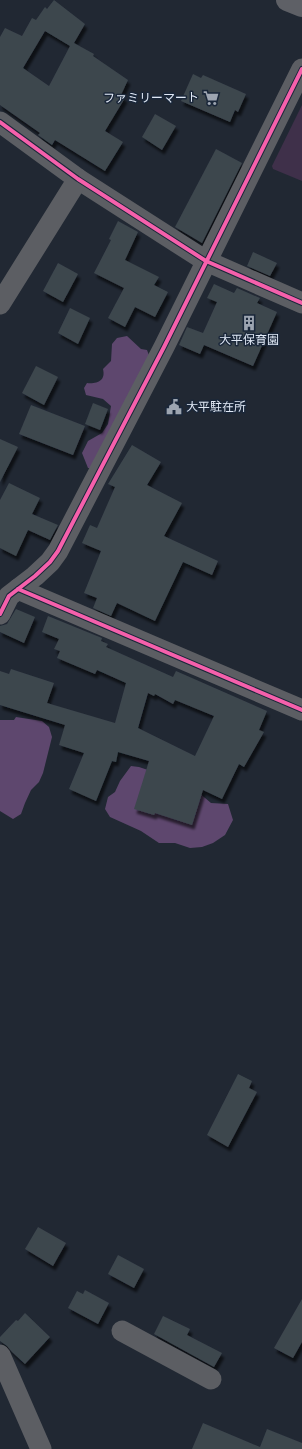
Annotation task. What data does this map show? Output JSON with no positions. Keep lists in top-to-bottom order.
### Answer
{
  "places": {
    "supermarket": ["ファミリーマート"],
    "building": ["大平保育園"],
    "public building": ["大平駐在所"]
  }
}
